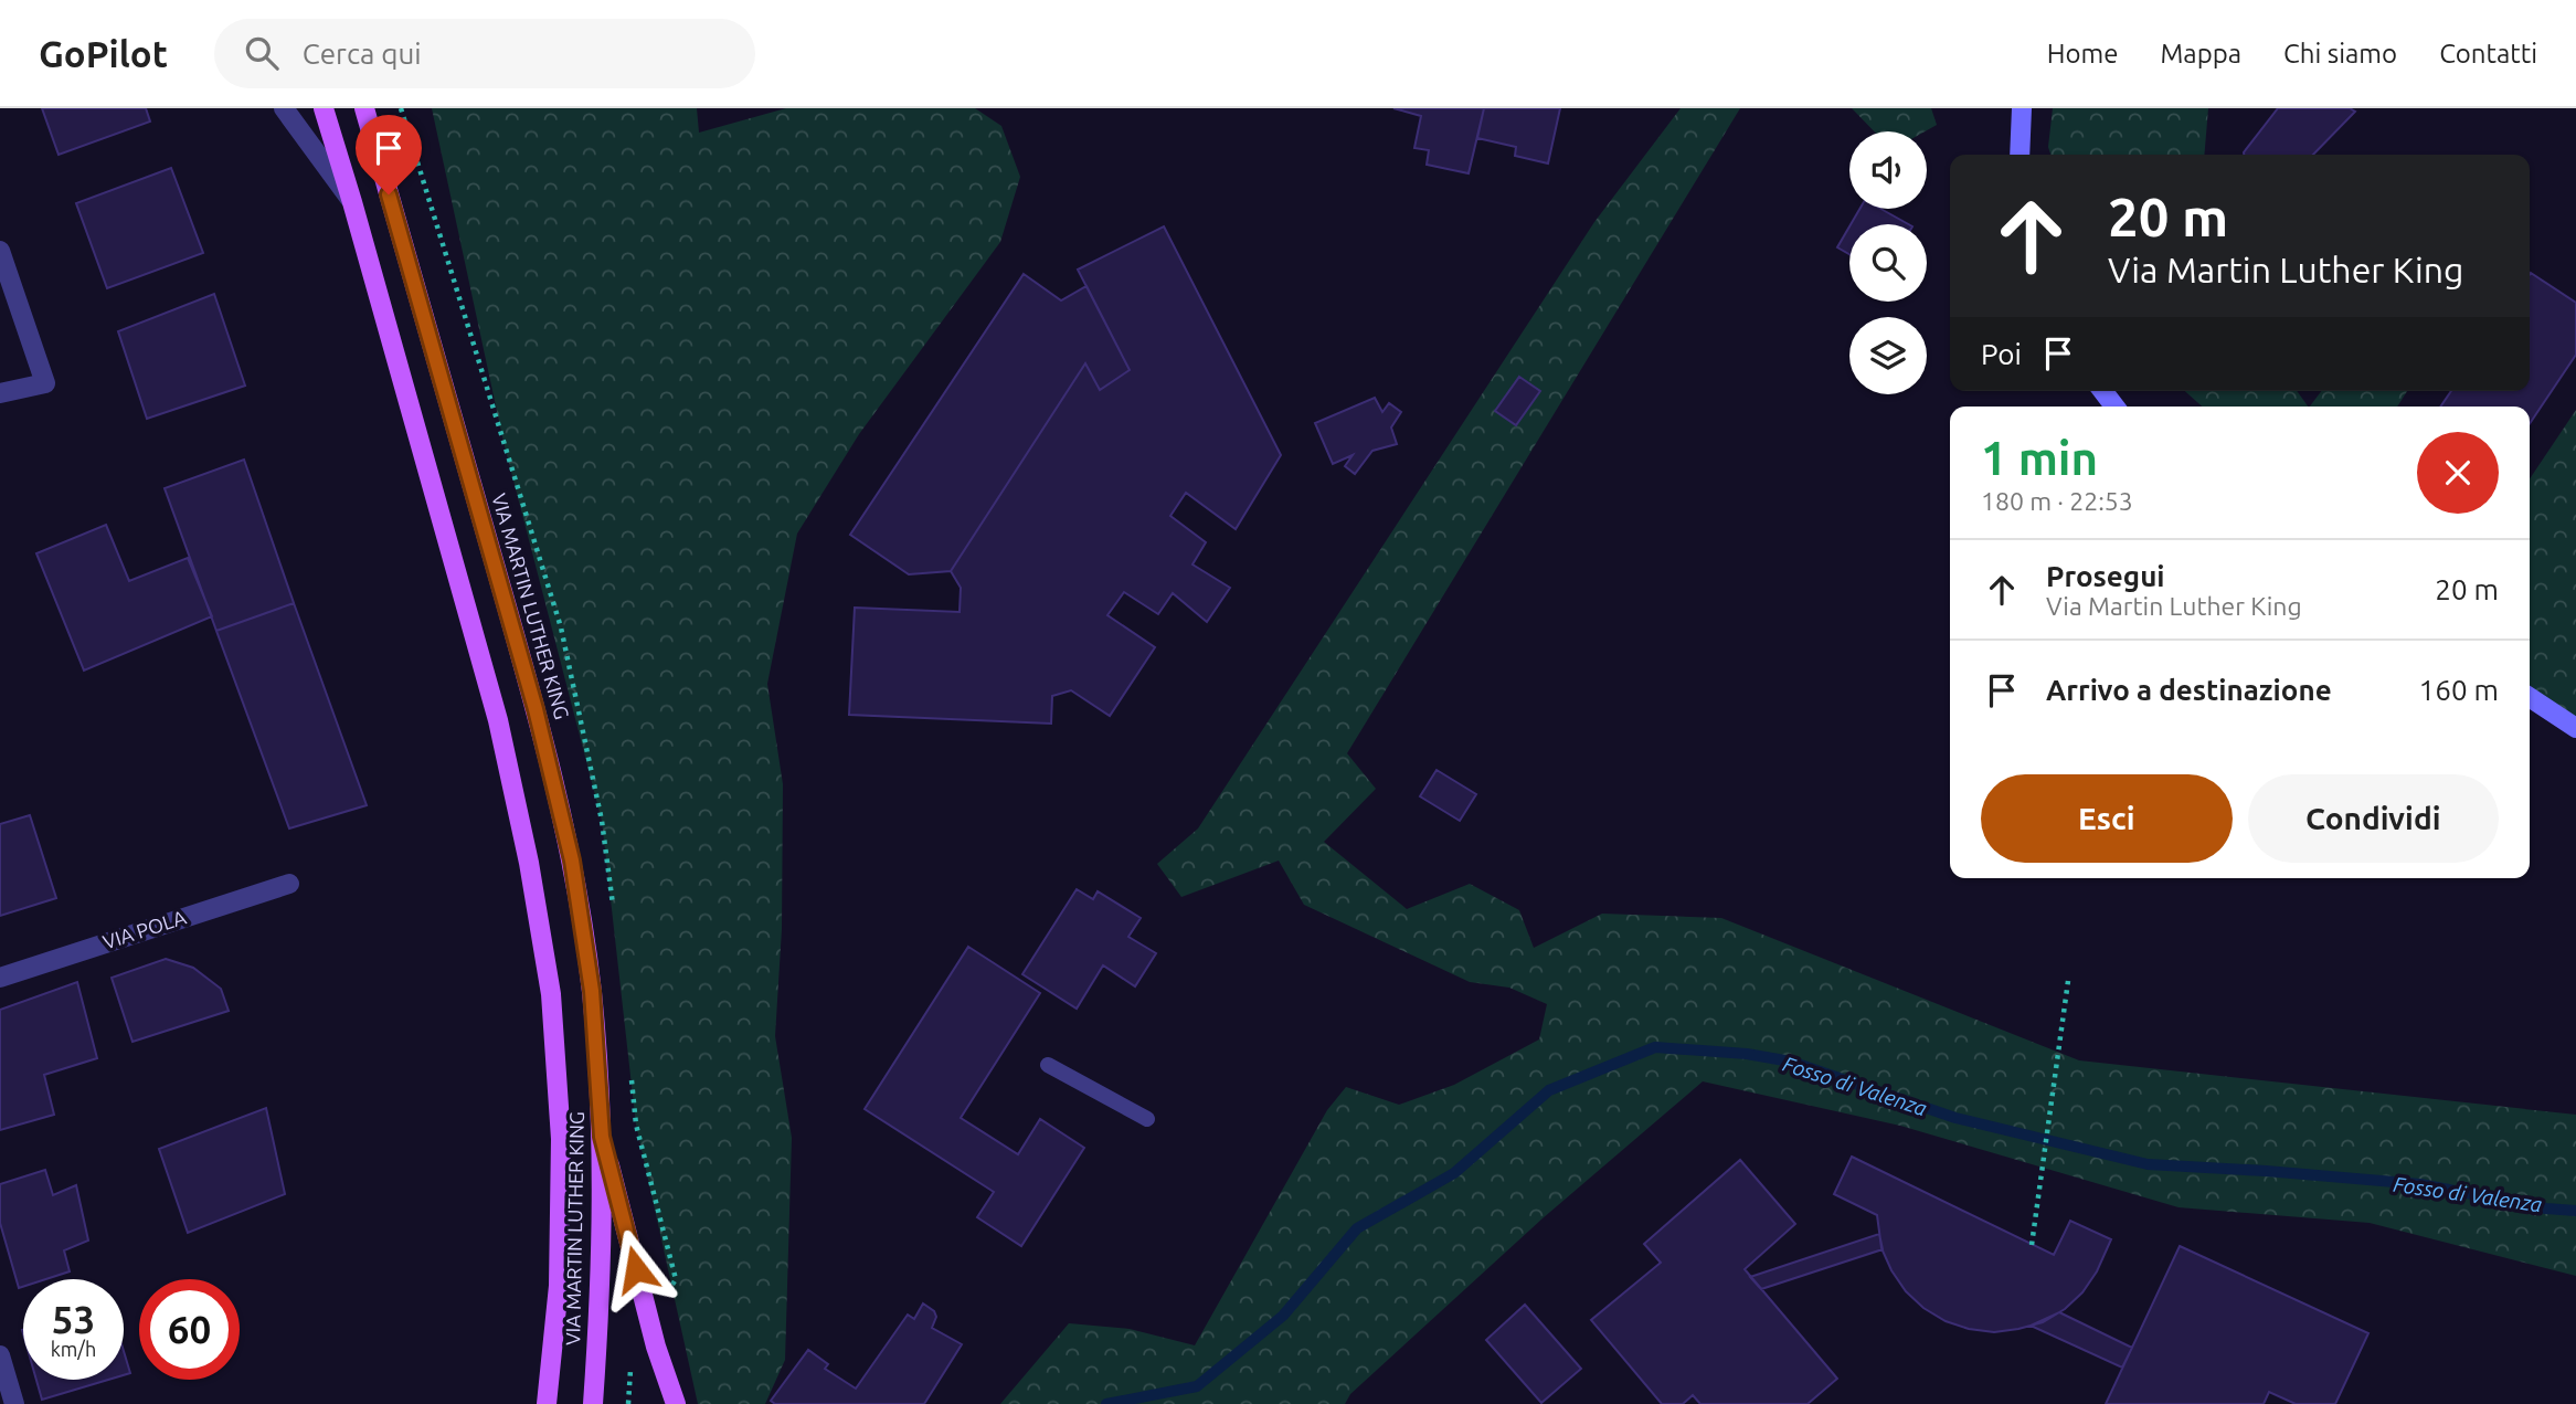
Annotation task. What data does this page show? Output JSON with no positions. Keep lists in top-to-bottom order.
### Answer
{
  "streets": {
    "main road": ["VIA MARTIN LUTHER KING"],
    "street": ["VIA POLA"]
  },
  "water": ["Fosso di Valenza"],
  "page": {
    "header": "GoPilot",
    "search": "Cerca qui",
    "nav": [
      "Home",
      "Mappa",
      "Chi siamo",
      "Contatti"
    ],
    "turn": ["20 m", "Via Martin Luther King"],
    "then": "Poi",
    "heading": ["1 min", "180 m · 22:53"],
    "list": [
      {
        "name": "Prosegui",
        "note": "Via Martin Luther King",
        "value": "20 m"
      },
      {
        "name": "Arrivo a destinazione",
        "value": "160 m"
      }
    ],
    "buttons": ["Esci", "Condividi"],
    "speed": "53 km/h",
    "limit": "60"
  }
}
